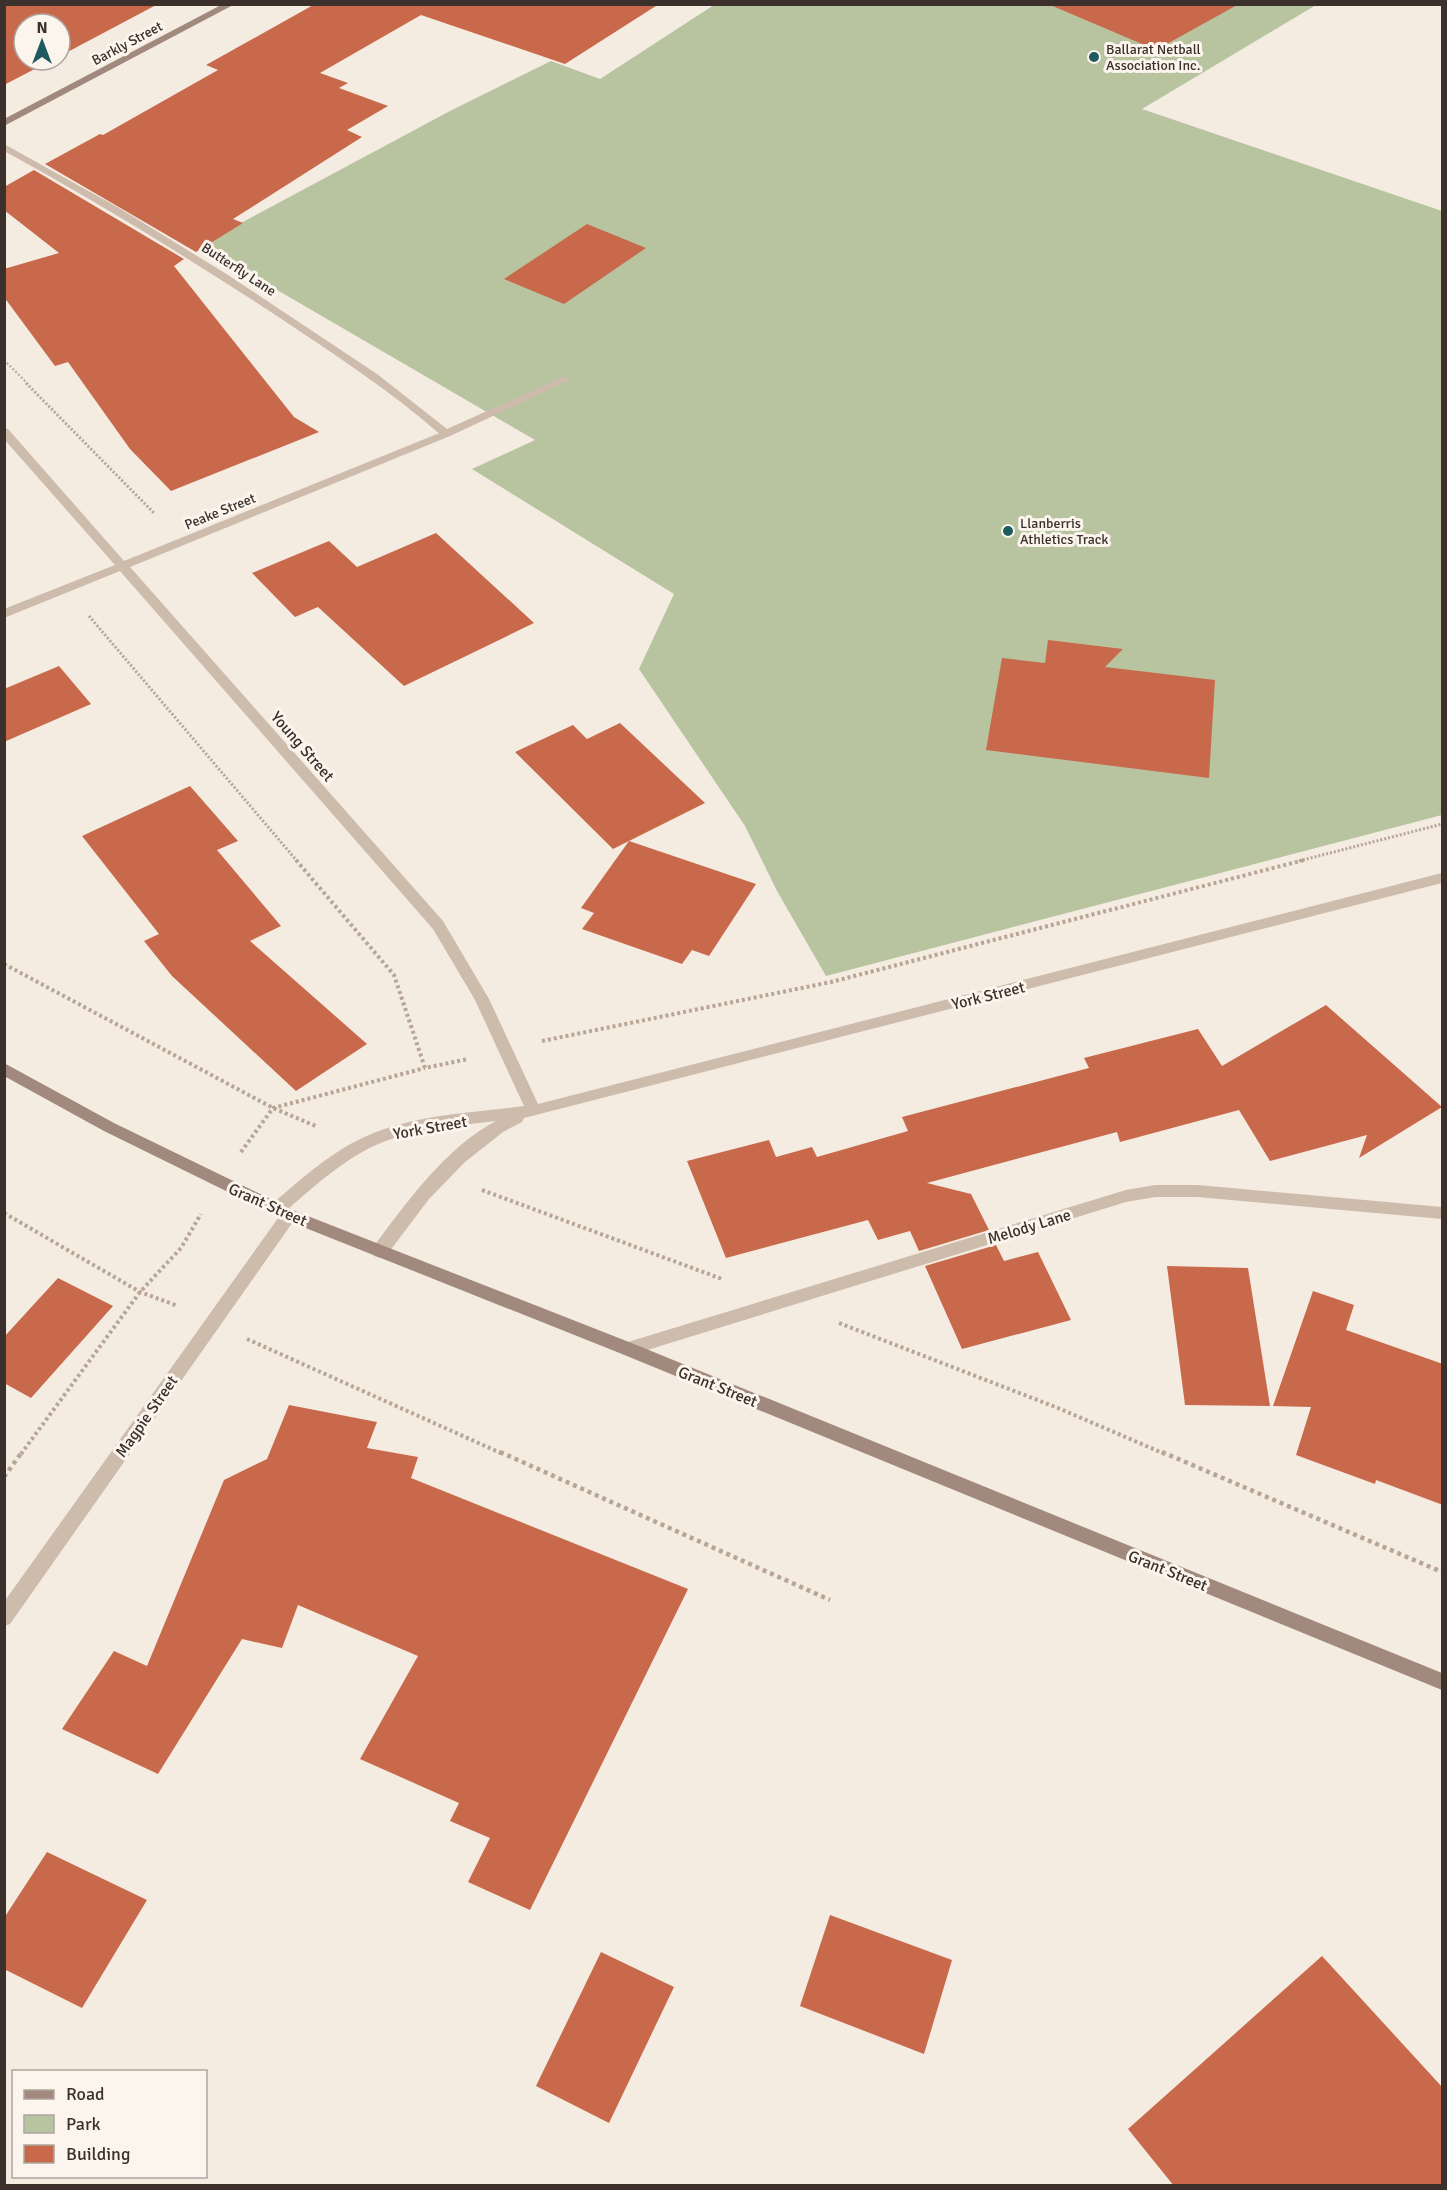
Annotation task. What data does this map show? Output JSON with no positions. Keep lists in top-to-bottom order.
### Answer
{
  "streets": {
    "main road": ["Barkly Street", "Grant Street"],
    "street": [
      "Butterfly Lane",
      "Peake Street",
      "Young Street",
      "York Street",
      "Melody Lane",
      "Magpie Street"
    ]
  },
  "crossings": [
    ["Butterfly Lane", "Peake Street"],
    ["Peake Street", "Young Street"],
    ["Young Street", "York Street"],
    ["York Street", "Grant Street"],
    ["York Street", "Magpie Street"],
    ["Grant Street", "Melody Lane"],
    ["Grant Street", "Magpie Street"]
  ],
  "places": ["Ballarat Netball Association Inc.", "Llanberris Athletics Track"],
  "legend": ["Road", "Park", "Building"],
  "north": "top"
}
